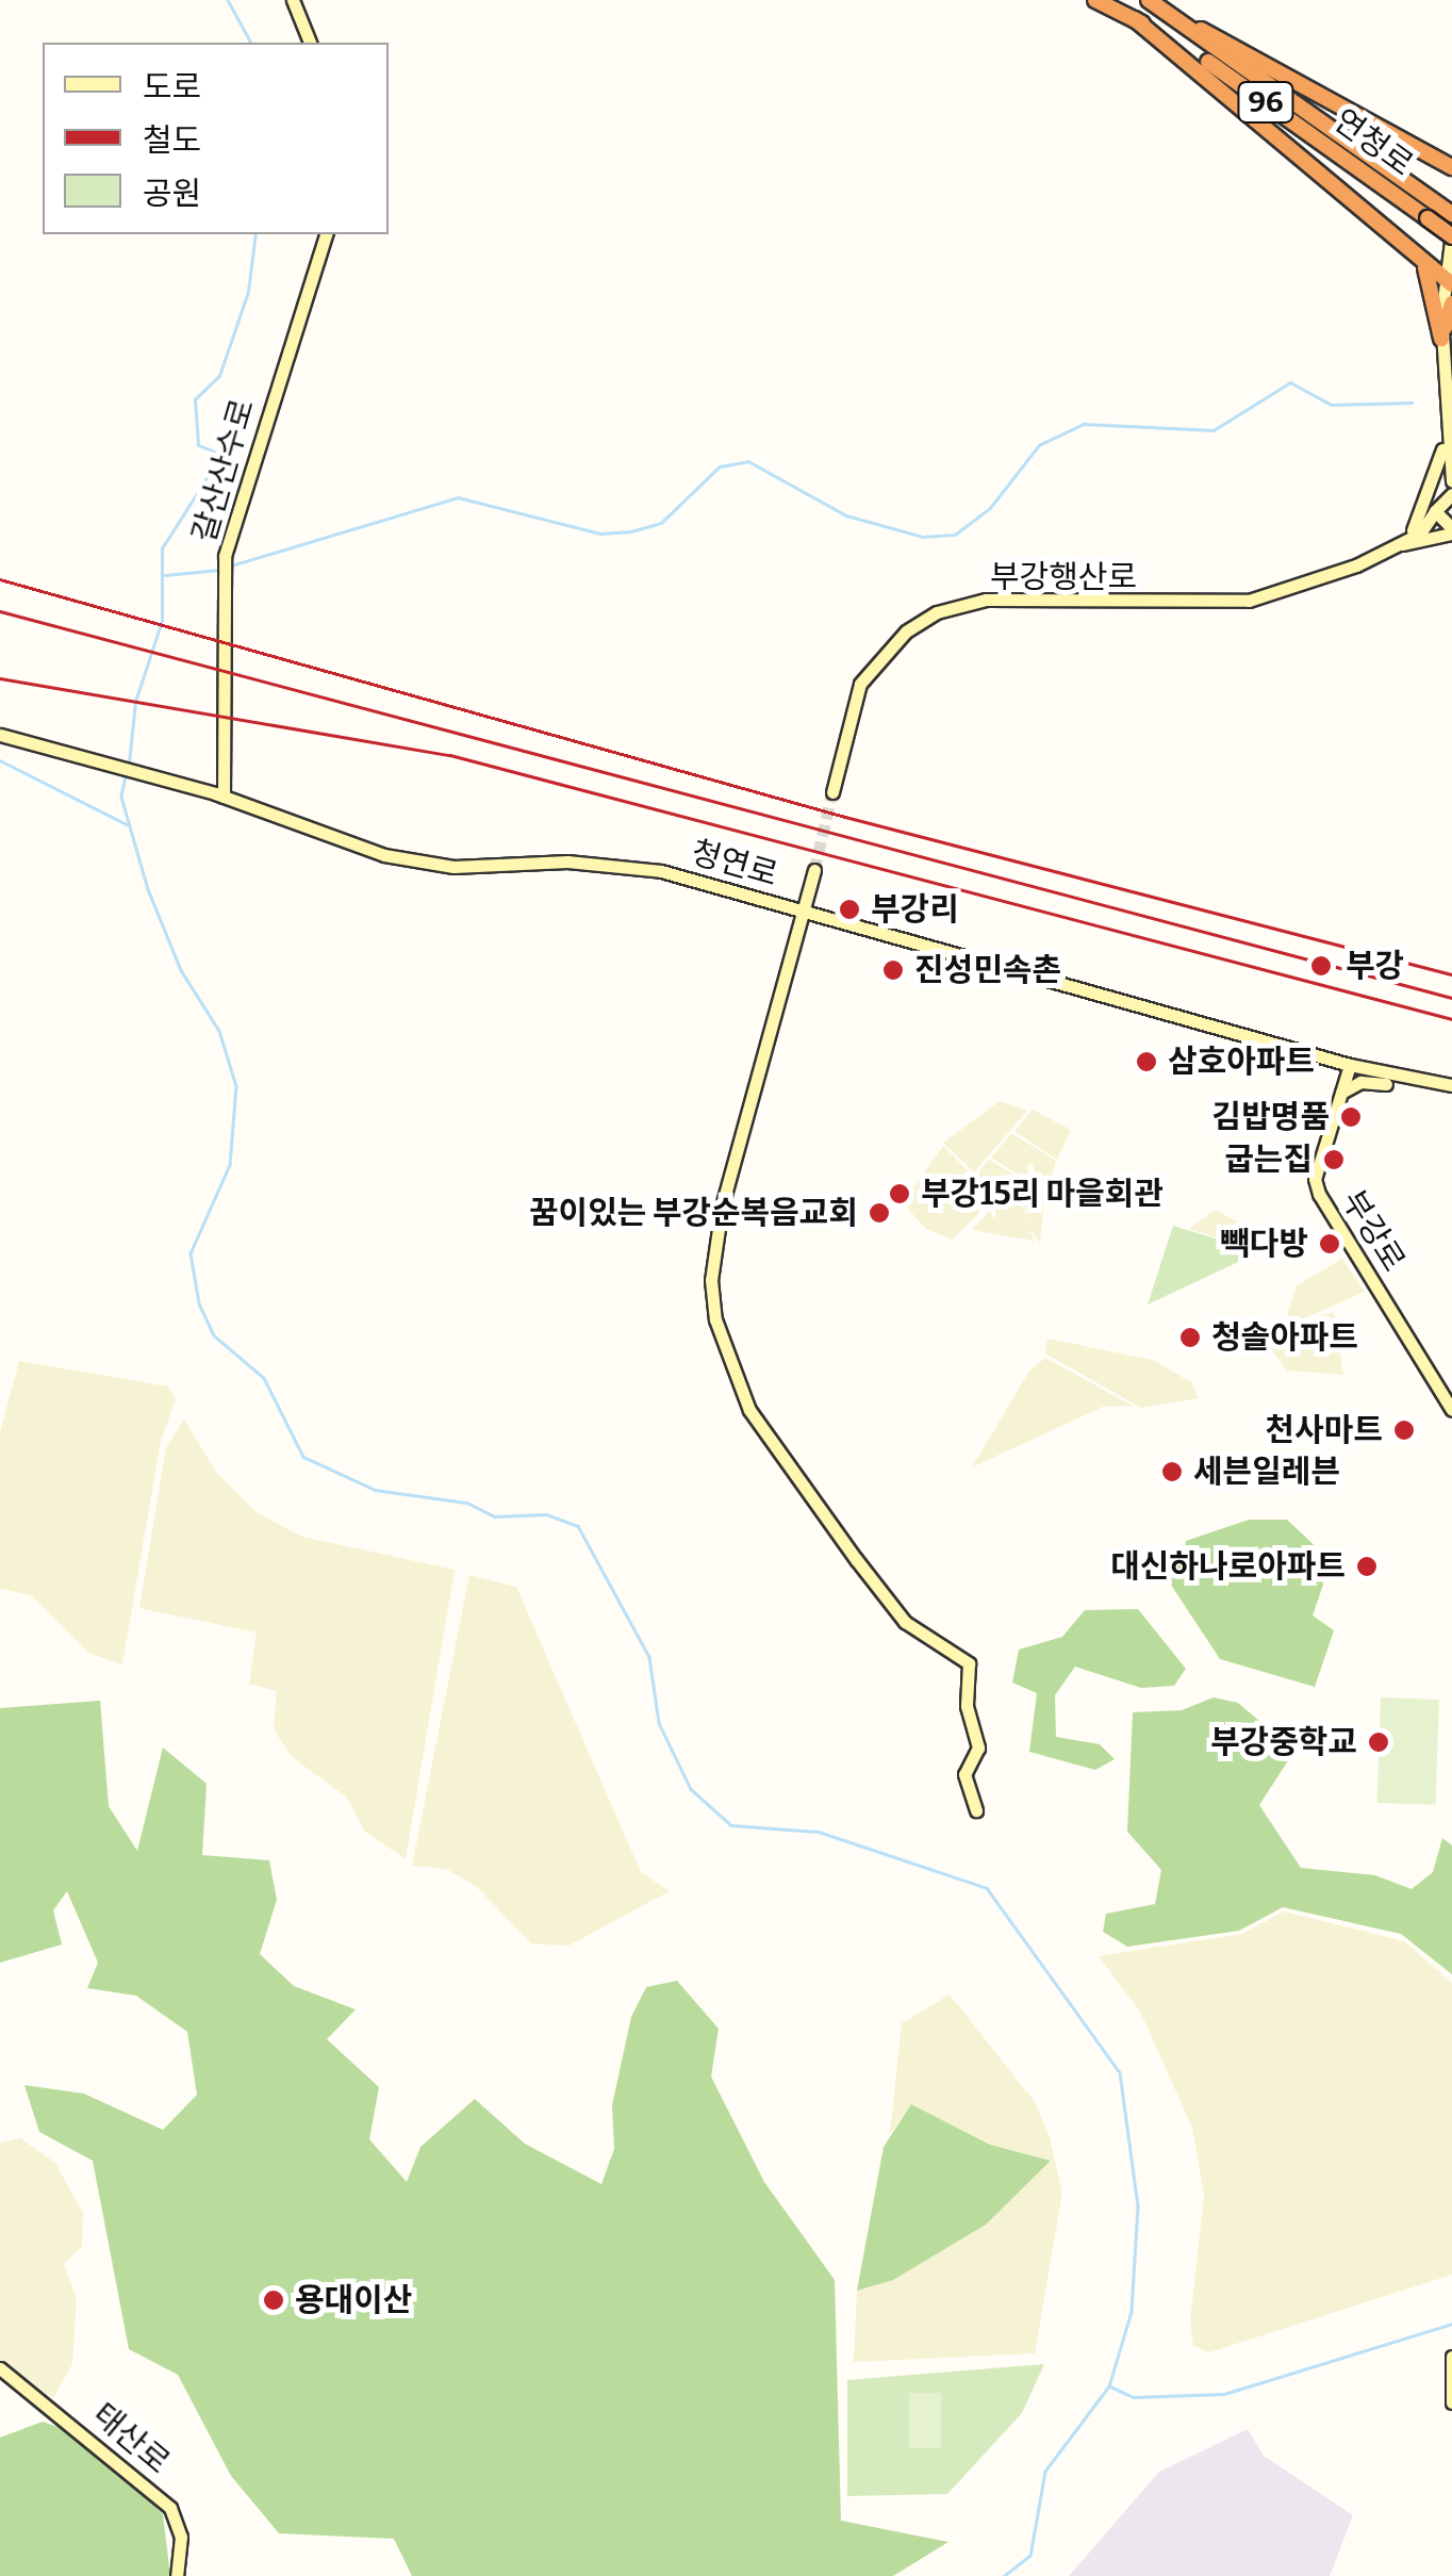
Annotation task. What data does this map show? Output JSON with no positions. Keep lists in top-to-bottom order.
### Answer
{
  "streets": {
    "highway": ["96", "연청로"],
    "street": [
      "갈산산수로",
      "부강행산로",
      "청연로",
      "부강로",
      "태산로"
    ]
  },
  "crossings": [
    ["갈산산수로", "청연로"],
    ["청연로", "부강로"]
  ],
  "places": [
    "부강리",
    "부강",
    "진성민속촌",
    "삼호아파트",
    "김밥명품",
    "굽는집",
    "부강15리 마을회관",
    "꿈이있는 부강순복음교회",
    "빽다방",
    "청솔아파트",
    "천사마트",
    "세븐일레븐",
    "대신하나로아파트",
    "부강중학교",
    "용대이산"
  ],
  "legend": ["도로", "철도", "공원"]
}
